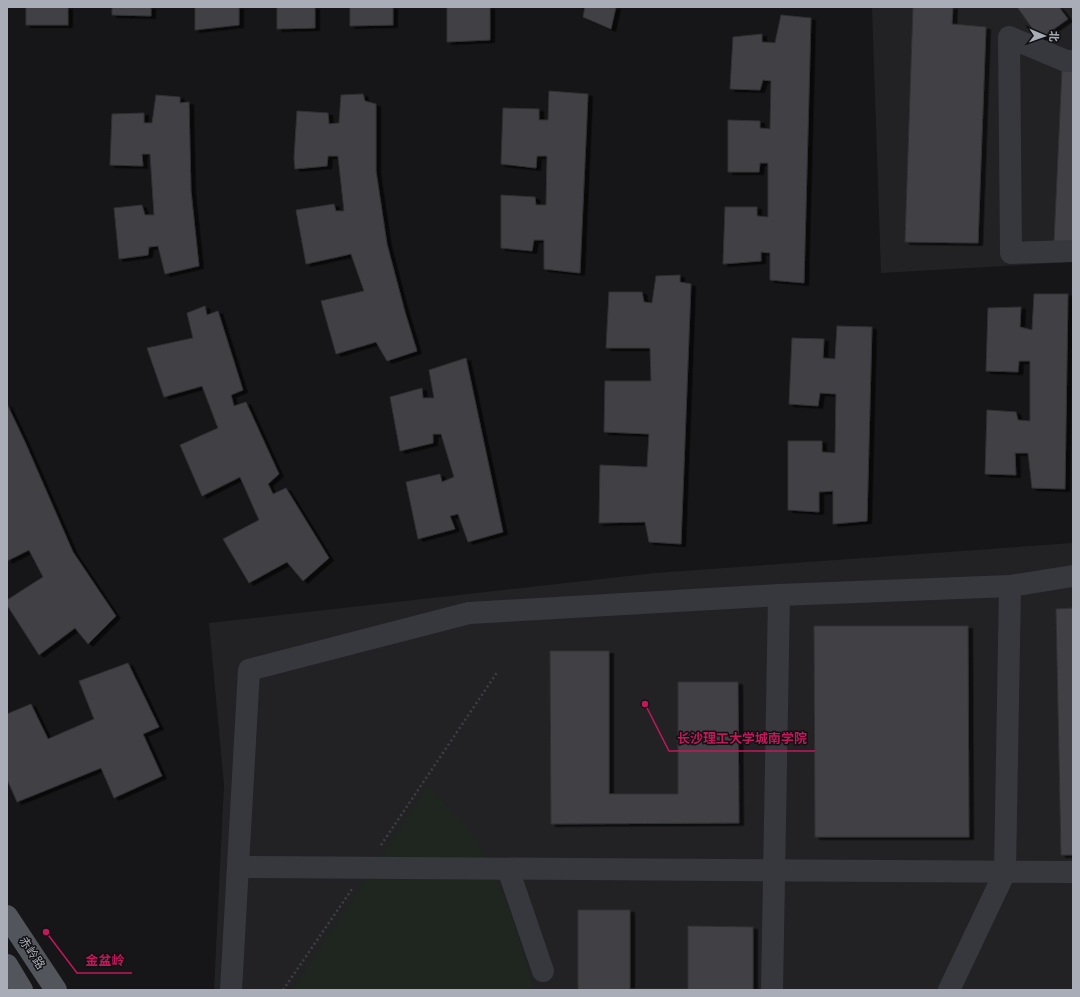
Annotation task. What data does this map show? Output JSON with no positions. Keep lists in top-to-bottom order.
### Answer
{
  "streets": {
    "main road": ["赤岭路"]
  },
  "places": ["长沙理工大学城南学院", "金盆岭"],
  "north": "right"
}
